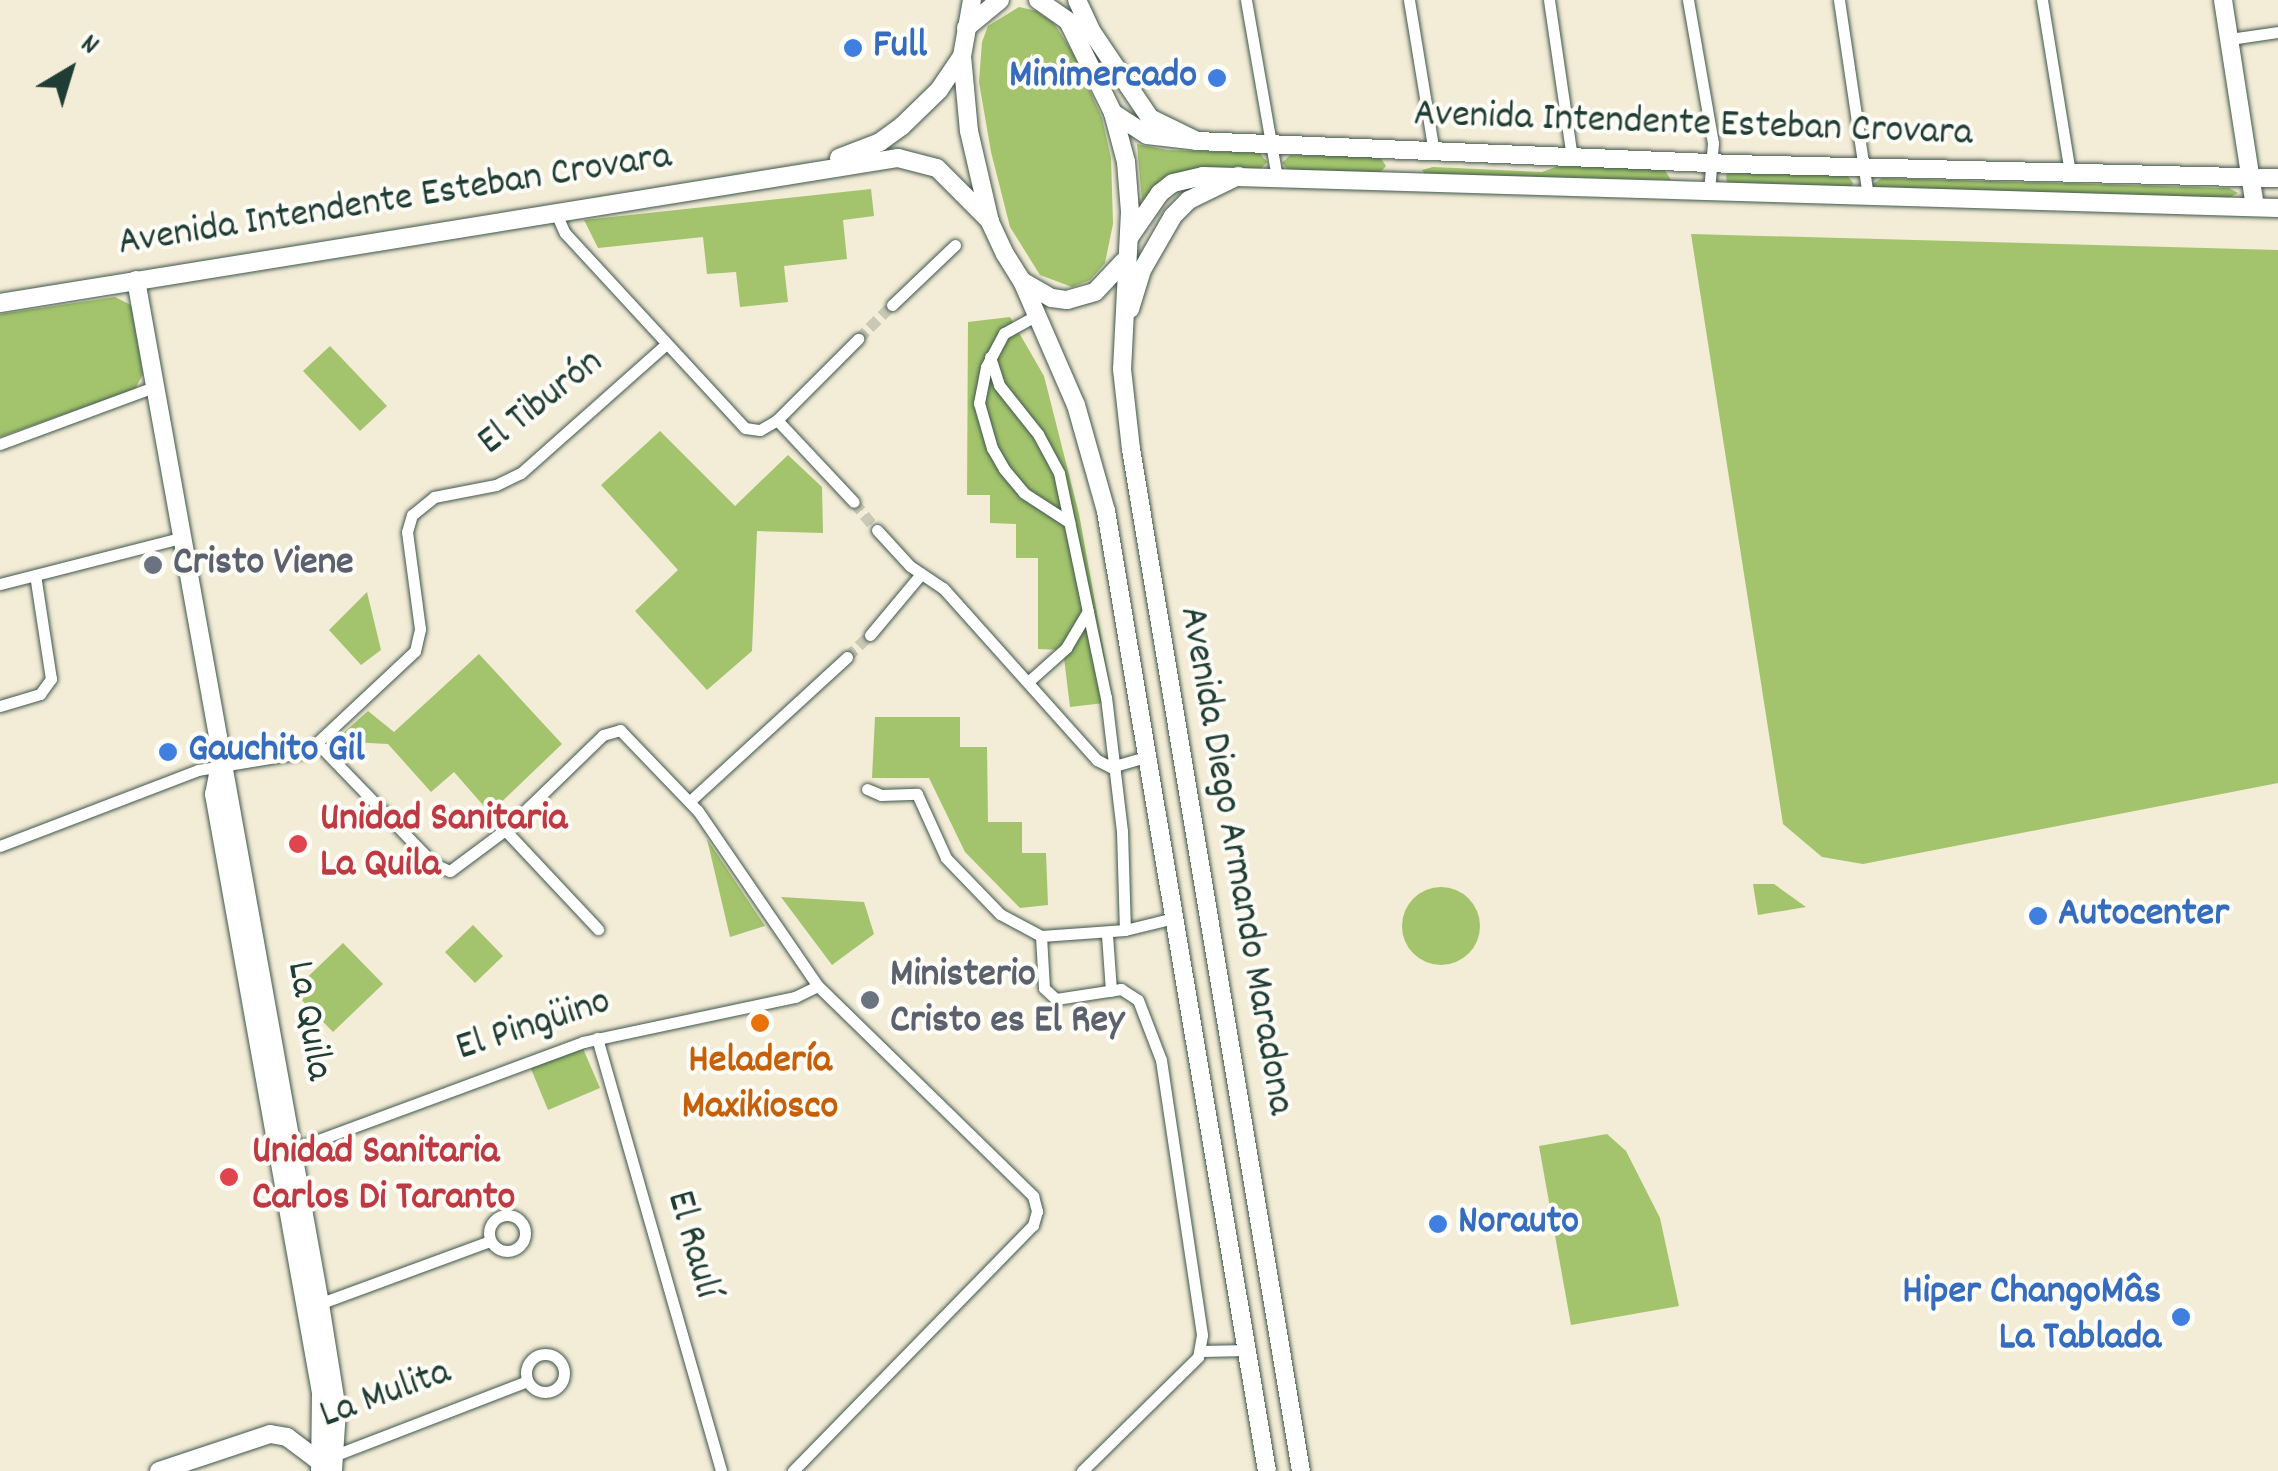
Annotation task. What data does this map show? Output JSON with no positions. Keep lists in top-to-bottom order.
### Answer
{
  "streets": {
    "main road": [
      "Avenida Intendente Esteban Crovara",
      "Avenida Diego Armando Maradona",
      "La Quila",
      "La Mulita"
    ],
    "street": ["El Tiburón", "El Pingüino", "El Raulí"]
  },
  "crossings": [
    ["Avenida Intendente Esteban Crovara", "El Tiburón"],
    ["Avenida Intendente Esteban Crovara", "Avenida Diego Armando Maradona"],
    ["Avenida Intendente Esteban Crovara", "La Quila"],
    ["El Tiburón", "La Quila"],
    ["La Quila", "El Pingüino"],
    ["La Quila", "La Mulita"],
    ["El Pingüino", "El Raulí"]
  ],
  "places": [
    "Full",
    "Minimercado",
    "Cristo Viene",
    "Gauchito Gil",
    "Unidad Sanitaria La Quila",
    "Autocenter",
    "Ministerio Cristo es El Rey",
    "Heladería Maxikiosco",
    "Unidad Sanitaria Carlos Di Taranto",
    "Norauto",
    "Hiper ChangoMâs La Tablada"
  ],
  "north": "top right"
}
